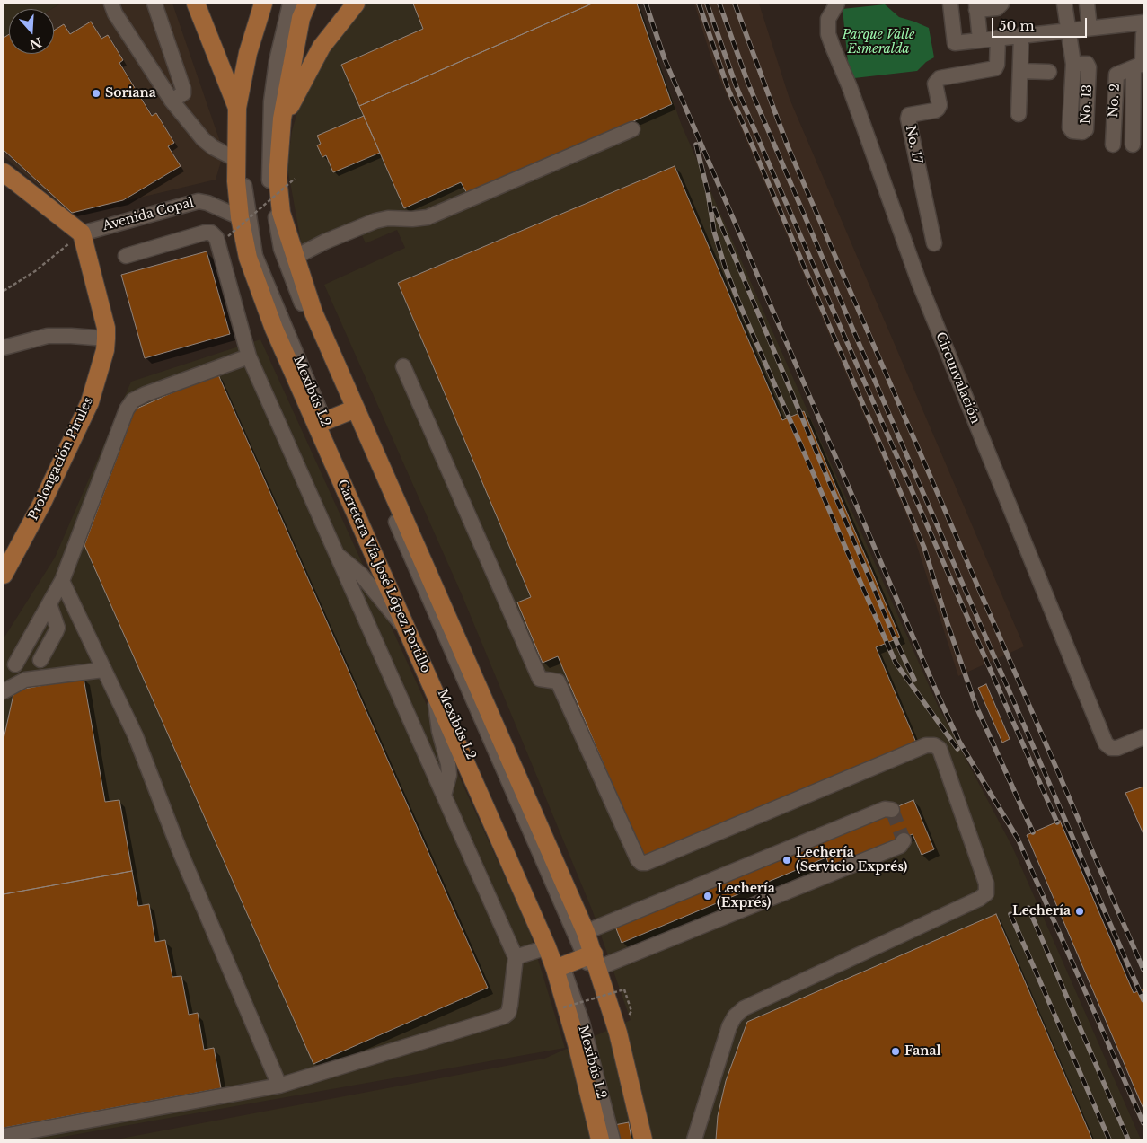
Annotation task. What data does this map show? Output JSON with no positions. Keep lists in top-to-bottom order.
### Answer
{
  "streets": {
    "main road": ["Prolongación Pirules", "Carretera Vía José López Portillo"],
    "street": [
      "No. 2",
      "No. 17",
      "Avenida Copal",
      "Circunvalación",
      "Mexibús L2"
    ]
  },
  "crossings": [
    ["Avenida Copal", "Prolongación Pirules"],
    ["Avenida Copal", "Carretera Vía José López Portillo"],
    ["Mexibús L2", "Carretera Vía José López Portillo"]
  ],
  "parks": ["Parque Valle Esmeralda"],
  "places": [
    "Soriana",
    "Lechería (Servicio Exprés)",
    "Lechería (Exprés)",
    "Lechería",
    "Fanal"
  ],
  "scale_bar": "50 m",
  "north": "bottom"
}
